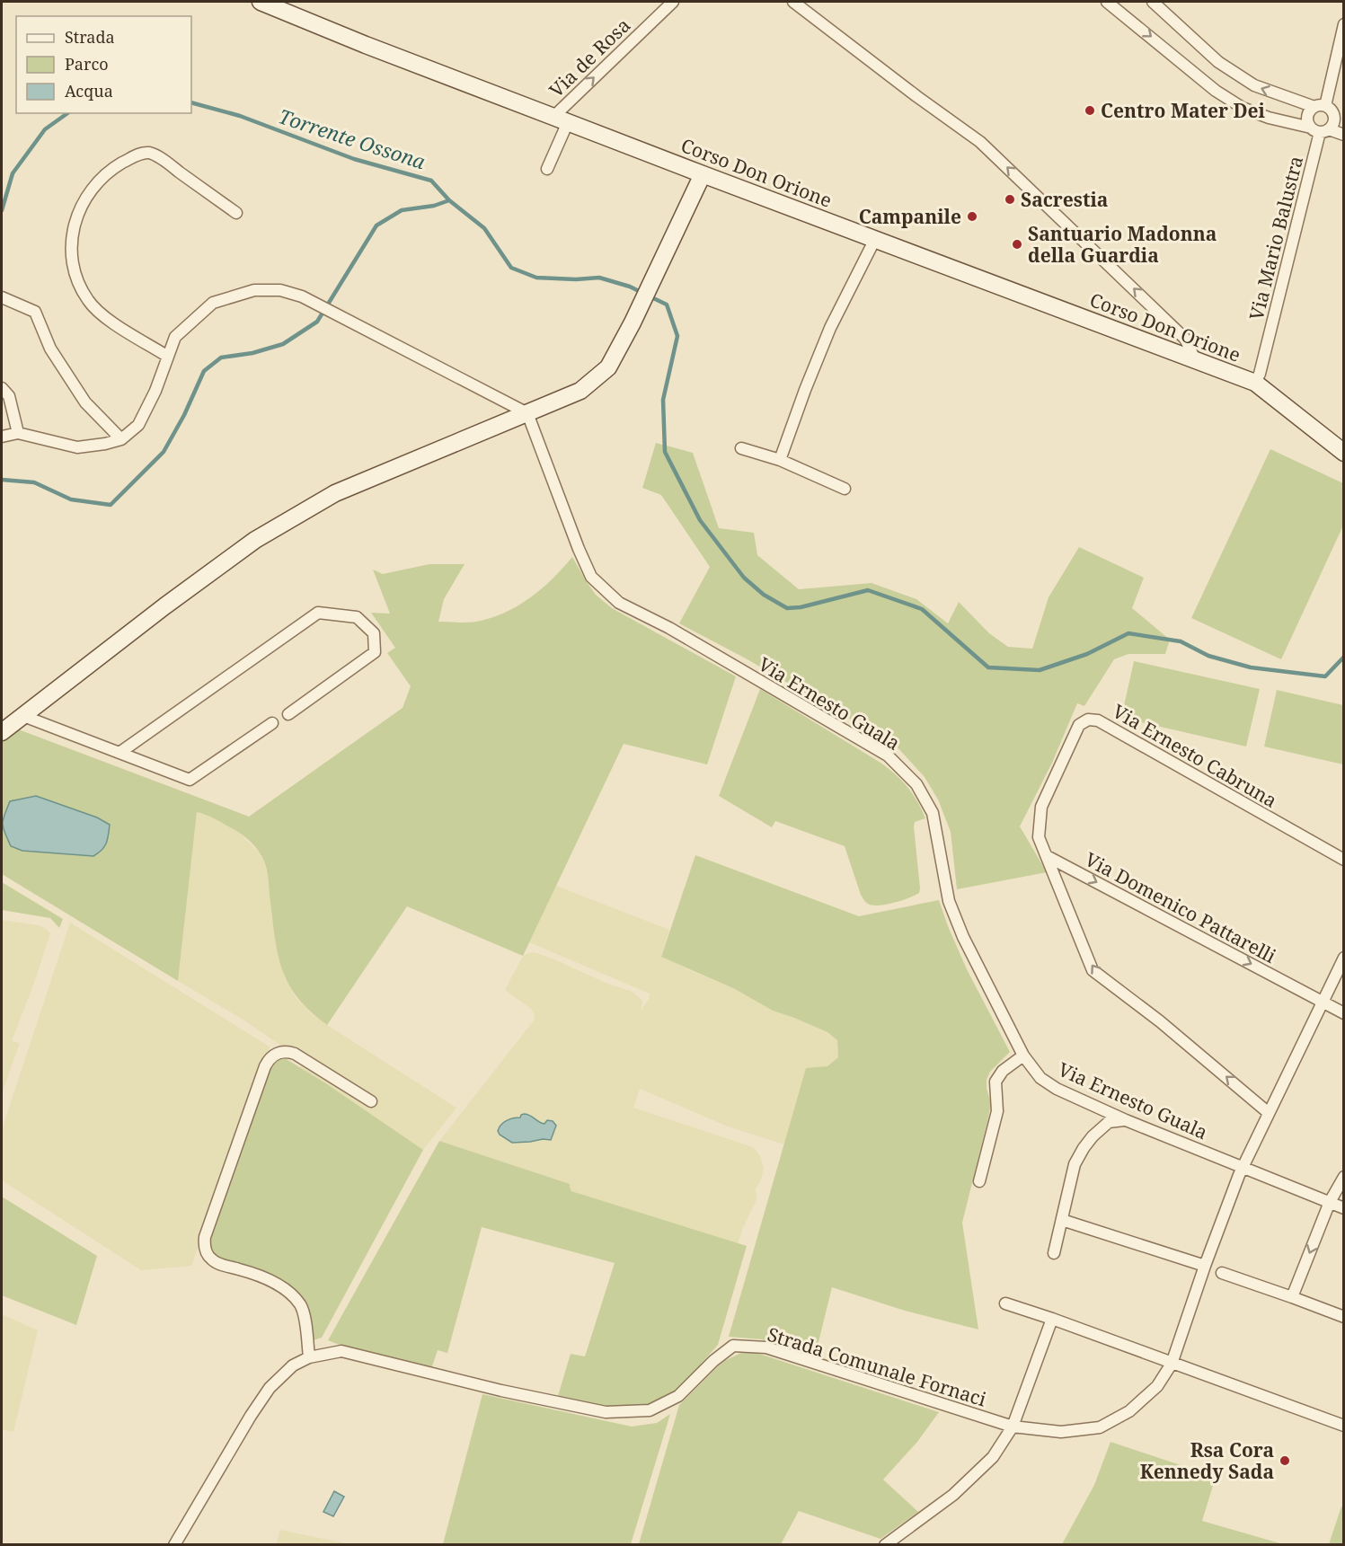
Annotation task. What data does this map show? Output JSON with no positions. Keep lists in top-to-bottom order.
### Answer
{
  "streets": {
    "street": [
      "Via de Rosa",
      "Corso Don Orione",
      "Via Mario Balustra",
      "Via Ernesto Guala",
      "Via Ernesto Cabruna",
      "Via Domenico Pattarelli",
      "Strada Comunale Fornaci"
    ]
  },
  "crossings": [
    ["Via de Rosa", "Corso Don Orione"],
    ["Corso Don Orione", "Via Mario Balustra"],
    ["Via Ernesto Guala", "Strada Comunale Fornaci"],
    ["Via Ernesto Cabruna", "Via Domenico Pattarelli"],
    ["Via Domenico Pattarelli", "Strada Comunale Fornaci"]
  ],
  "one_way": ["Via de Rosa"],
  "water": ["Torrente Ossona"],
  "places": [
    "Centro Mater Dei",
    "Sacrestia",
    "Campanile",
    "Santuario Madonna della Guardia",
    "Rsa Cora Kennedy Sada"
  ],
  "legend": ["Strada", "Parco", "Acqua"]
}
